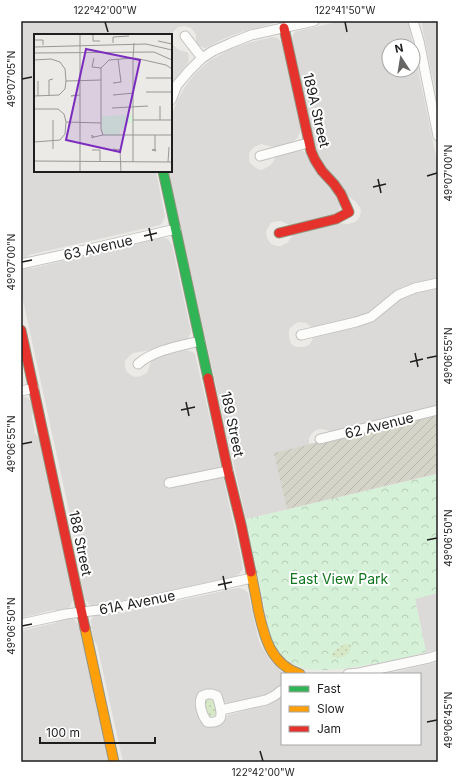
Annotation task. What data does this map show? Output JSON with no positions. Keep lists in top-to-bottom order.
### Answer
{
  "streets": {
    "street": [
      "189A Street",
      "63 Avenue",
      "189 Street",
      "62 Avenue",
      "188 Street",
      "61A Avenue"
    ]
  },
  "crossings": [
    ["63 Avenue", "189 Street"],
    ["189 Street", "61A Avenue"],
    ["188 Street", "61A Avenue"]
  ],
  "parks": ["East View Park"],
  "legend": ["Fast", "Slow", "Jam"],
  "scale_bar": "100 m",
  "north": "top",
  "coordinates": [
    "122°42'00\"W",
    "122°41'50\"W",
    "49°07'05\"N",
    "49°07'00\"N",
    "49°06'55\"N",
    "49°06'50\"N",
    "49°06'45\"N"
  ]
}
